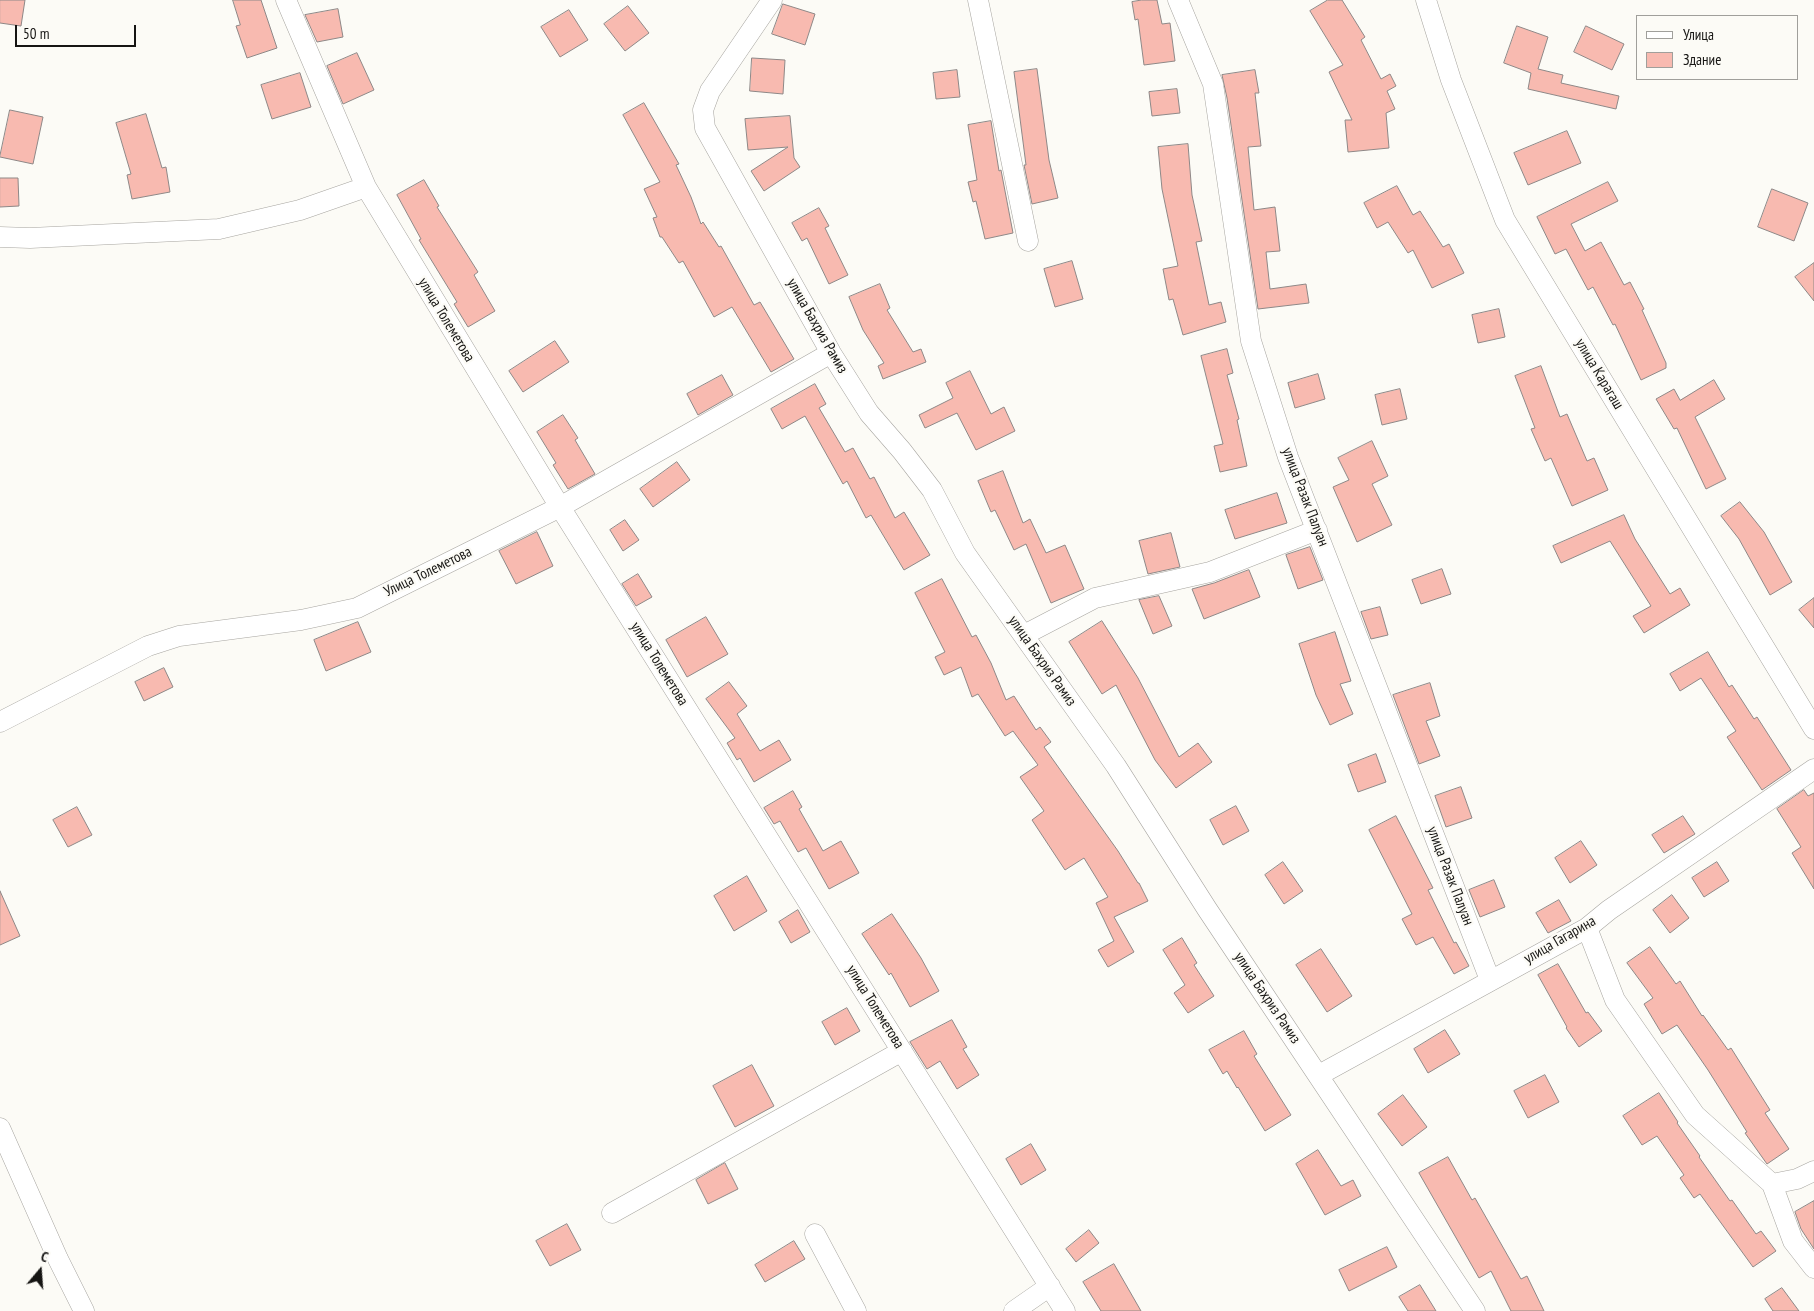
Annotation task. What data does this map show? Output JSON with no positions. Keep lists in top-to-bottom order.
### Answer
{
  "streets": {
    "street": [
      "улица Толеметова",
      "улица Бахриз Рамиз",
      "улица Карагаш",
      "улица Разак Палуан",
      "Улица Толеметова",
      "улица Гагарина"
    ]
  },
  "crossings": [
    ["улица Толеметова", "Улица Толеметова"],
    ["улица Бахриз Рамиз", "Улица Толеметова"],
    ["улица Бахриз Рамиз", "улица Гагарина"],
    ["улица Разак Палуан", "улица Гагарина"]
  ],
  "legend": ["Улица", "Здание"],
  "scale_bar": "50 m",
  "north": "top"
}
